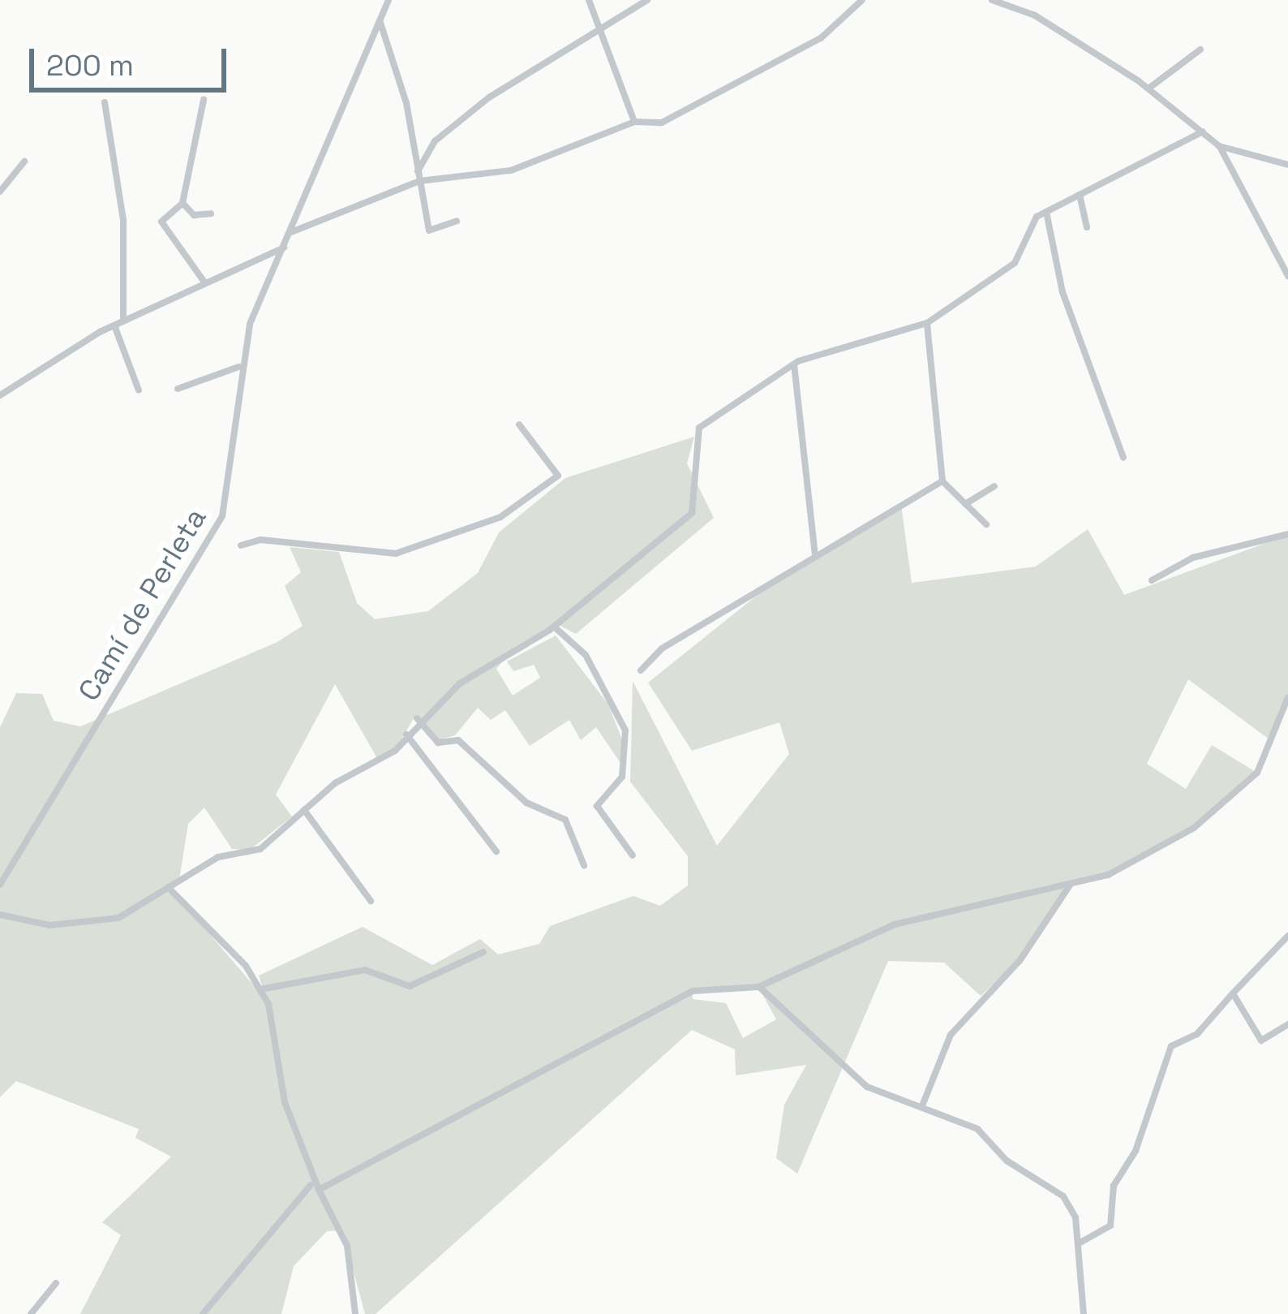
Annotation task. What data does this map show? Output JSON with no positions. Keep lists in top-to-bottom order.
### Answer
{
  "streets": {
    "street": ["Camí de Perleta"]
  },
  "scale_bar": "200 m"
}
